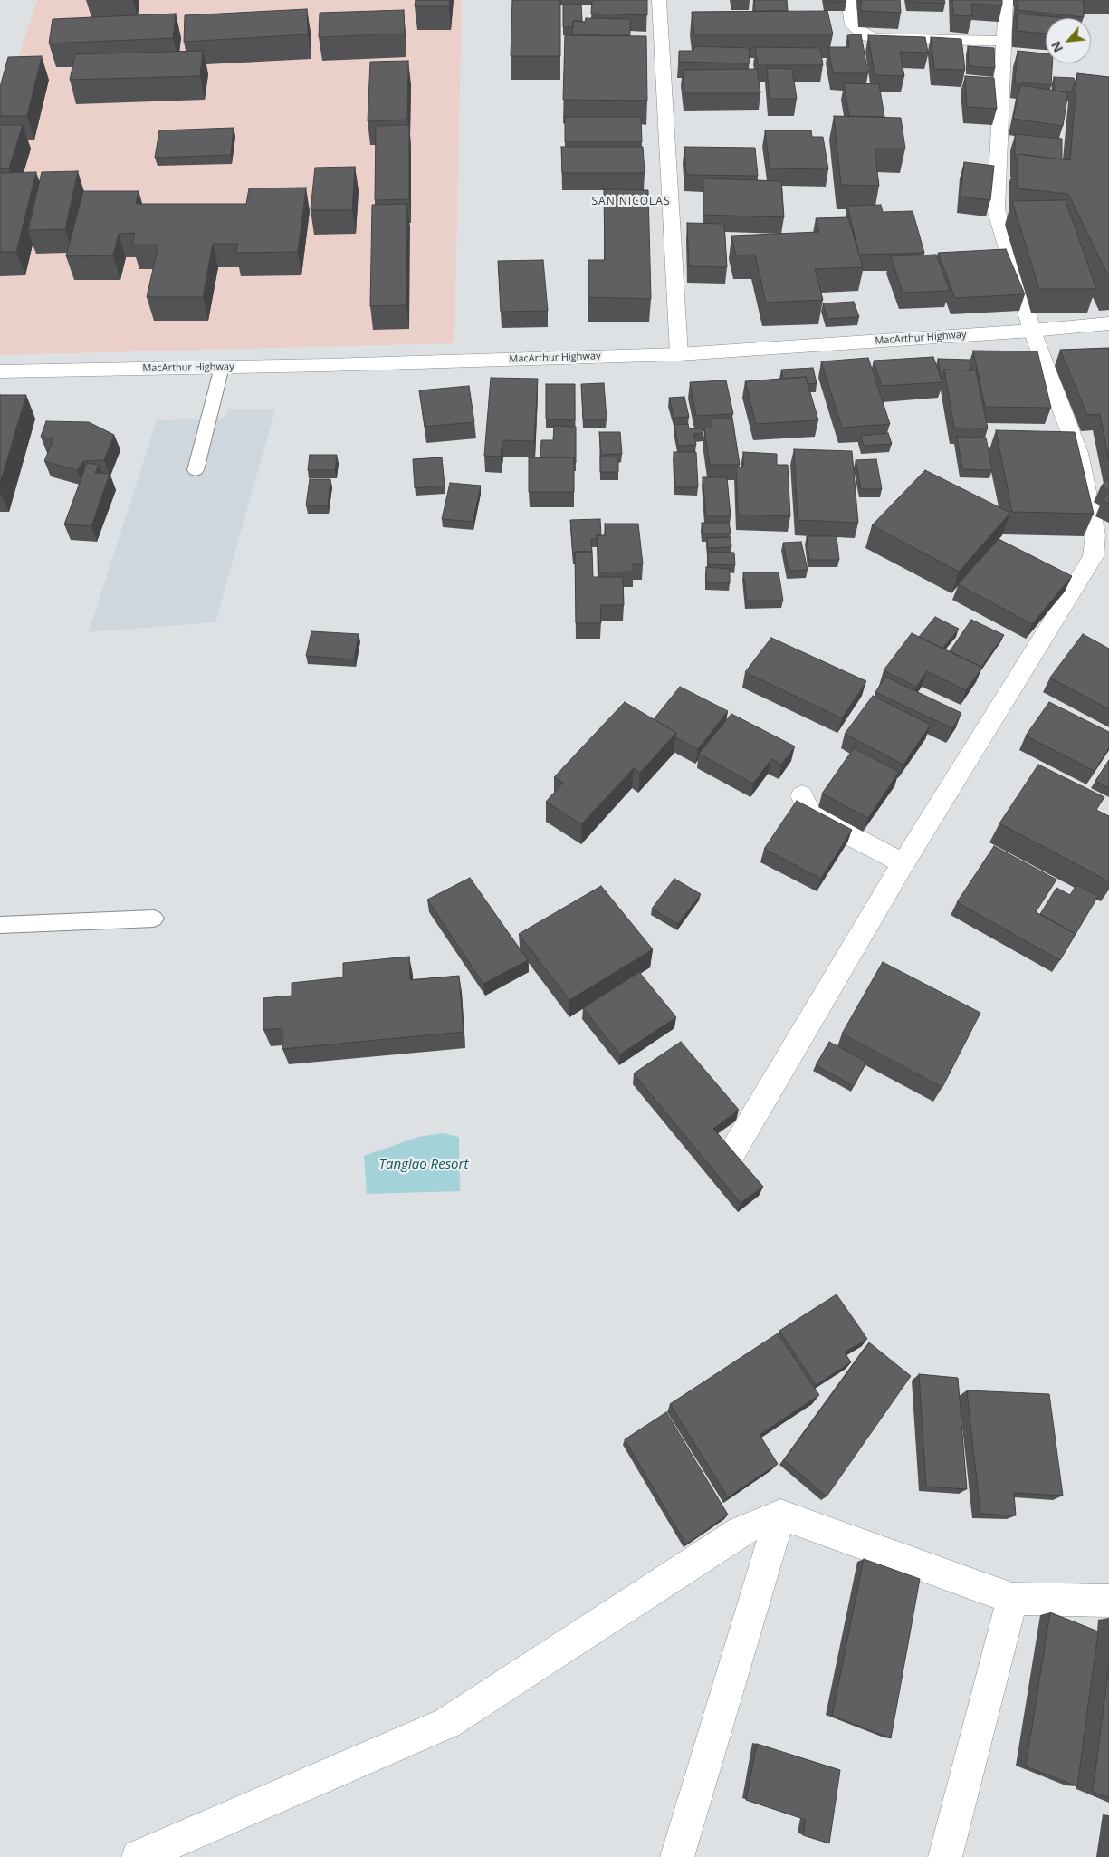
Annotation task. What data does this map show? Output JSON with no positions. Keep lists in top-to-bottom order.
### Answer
{
  "streets": {
    "main road": ["MacArthur Highway"]
  },
  "districts": ["SAN NICOLAS"],
  "water": ["Tanglao Resort"],
  "north": "bottom left"
}
